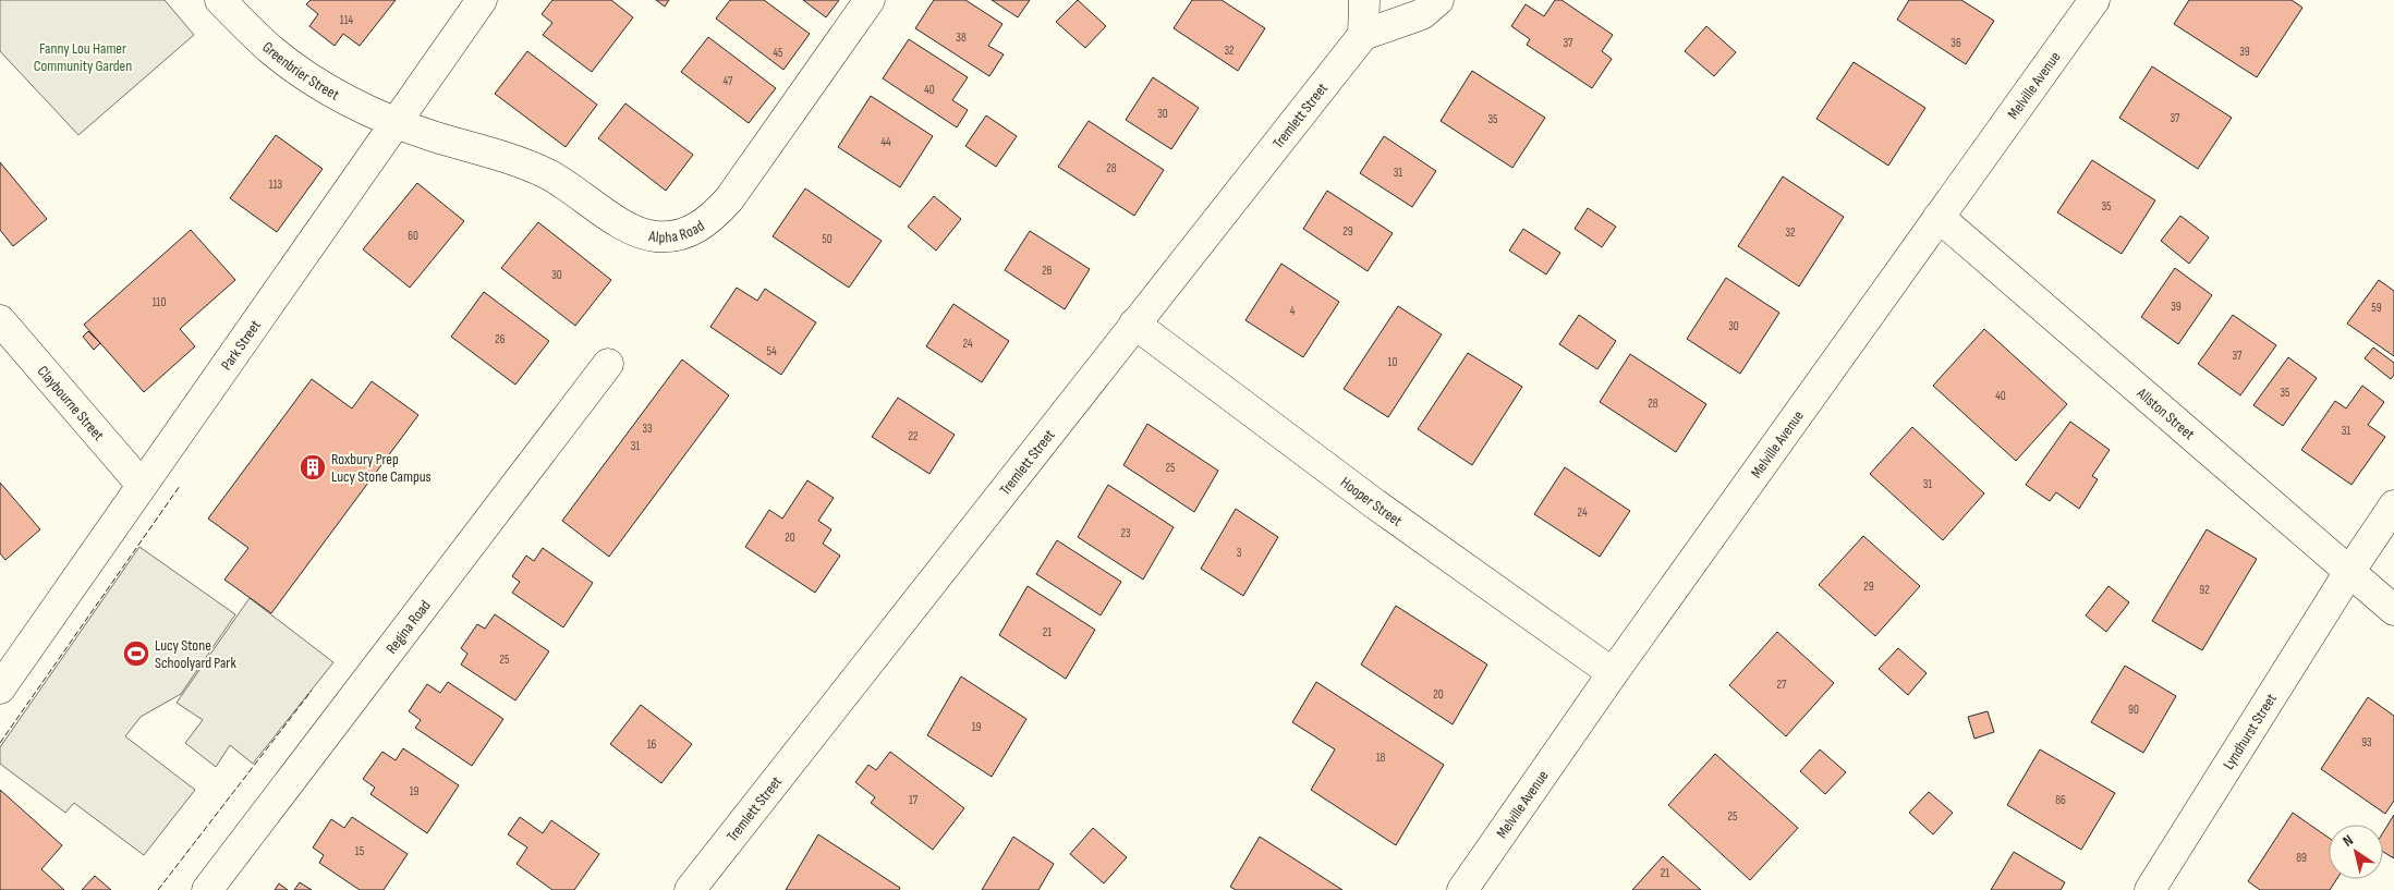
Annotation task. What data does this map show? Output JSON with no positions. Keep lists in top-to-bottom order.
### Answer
{
  "streets": {
    "street": [
      "Greenbrier Street",
      "Melville Avenue",
      "Tremlett Street",
      "Alpha Road",
      "Park Street",
      "Claybourne Street",
      "Allston Street",
      "Hooper Street",
      "Regina Road",
      "Lyndhurst Street"
    ]
  },
  "crossings": [
    ["Greenbrier Street", "Alpha Road"],
    ["Greenbrier Street", "Park Street"],
    ["Melville Avenue", "Allston Street"],
    ["Melville Avenue", "Hooper Street"],
    ["Tremlett Street", "Hooper Street"],
    ["Alpha Road", "Park Street"],
    ["Park Street", "Claybourne Street"],
    ["Allston Street", "Lyndhurst Street"]
  ],
  "parks": ["Fanny Lou Hamer Community Garden"],
  "places": {
    "building": ["Roxbury Prep Lucy Stone Campus"],
    "sports": ["Lucy Stone Schoolyard Park"]
  },
  "house_numbers": [
    "114",
    "38",
    "37",
    "36",
    "32",
    "39",
    "45",
    "47",
    "40",
    "30",
    "37",
    "35",
    "44",
    "28",
    "31",
    "113",
    "35",
    "29",
    "32",
    "60",
    "50",
    "26",
    "30",
    "110",
    "39",
    "59",
    "4",
    "30",
    "26",
    "24",
    "54",
    "37",
    "10",
    "35",
    "40",
    "28",
    "33",
    "31",
    "22",
    "31",
    "25",
    "31",
    "24",
    "23",
    "20",
    "3",
    "29",
    "92",
    "21",
    "25",
    "27",
    "20",
    "90",
    "19",
    "93",
    "16",
    "18",
    "19",
    "17",
    "86",
    "25",
    "15",
    "89",
    "21"
  ],
  "north": "top left"
}
